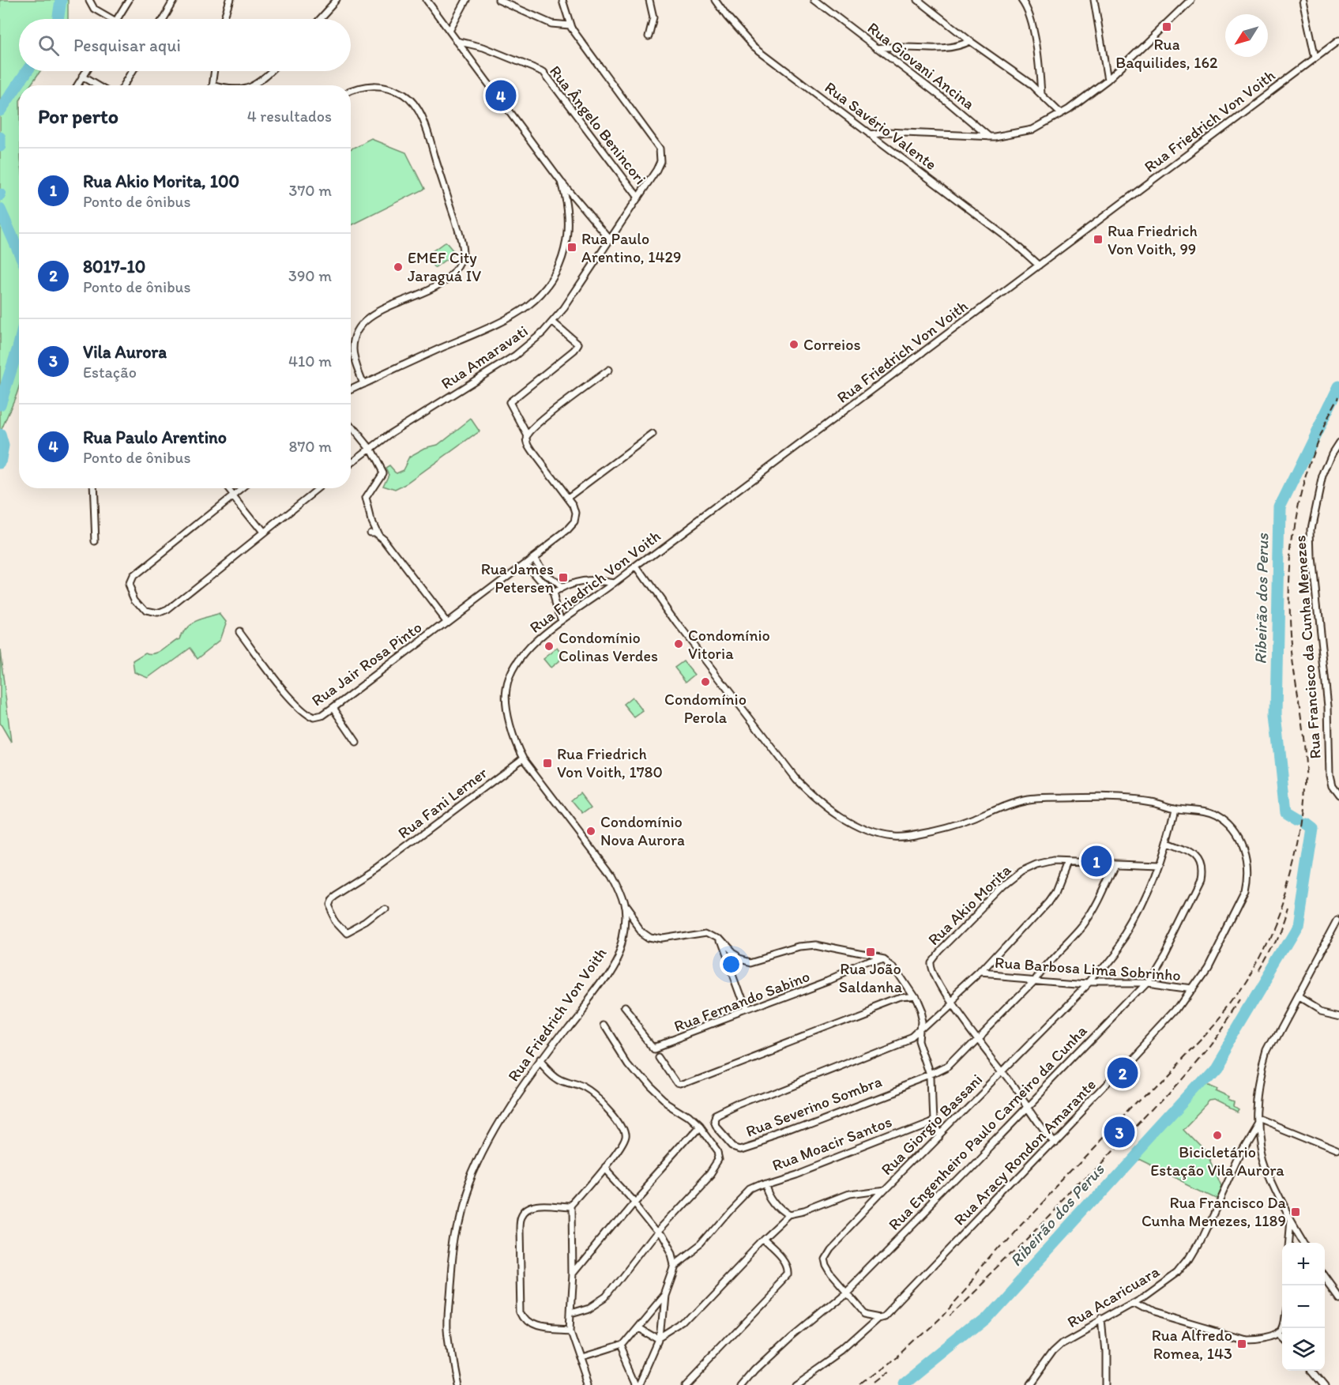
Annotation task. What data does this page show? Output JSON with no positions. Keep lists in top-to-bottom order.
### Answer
{
  "streets": {
    "street": [
      "Rua Giovani Ancina",
      "Rua Friedrich Von Voith",
      "Rua Ângelo Benincori",
      "Rua Savério Valente",
      "Rua Amaravati",
      "Rua Francisco da Cunha Menezes",
      "Rua Jair Rosa Pinto",
      "Rua Fani Lerner",
      "Rua Akio Morita",
      "Rua Barbosa Lima Sobrinho",
      "Rua Fernando Sabino",
      "Rua Severino Sombra",
      "Rua Giorgio Bassani",
      "Rua Engenheiro Paulo Carneiro da Cunha",
      "Rua Moacir Santos",
      "Rua Aracy Rondon Amarante",
      "Rua Acaricuara"
    ]
  },
  "crossings": [
    ["Rua Friedrich Von Voith", "Rua Savério Valente"],
    ["Rua Friedrich Von Voith", "Rua Fani Lerner"],
    ["Rua Friedrich Von Voith", "Rua Aracy Rondon Amarante"],
    ["Rua Ângelo Benincori", "Rua Amaravati"],
    ["Rua Amaravati", "Rua Jair Rosa Pinto"],
    ["Rua Akio Morita", "Rua Severino Sombra"],
    ["Rua Akio Morita", "Rua Giorgio Bassani"],
    ["Rua Akio Morita", "Rua Engenheiro Paulo Carneiro da Cunha"],
    ["Rua Akio Morita", "Rua Aracy Rondon Amarante"],
    ["Rua Barbosa Lima Sobrinho", "Rua Severino Sombra"],
    ["Rua Barbosa Lima Sobrinho", "Rua Giorgio Bassani"],
    ["Rua Barbosa Lima Sobrinho", "Rua Engenheiro Paulo Carneiro da Cunha"],
    ["Rua Barbosa Lima Sobrinho", "Rua Aracy Rondon Amarante"],
    ["Rua Giorgio Bassani", "Rua Engenheiro Paulo Carneiro da Cunha"]
  ],
  "water": ["Ribeirão dos Perus"],
  "places": {
    "transit": [
      "Rua Baquilides, 162",
      "Rua Friedrich Von Voith, 99",
      "Rua Paulo Arentino, 1429",
      "Rua James Petersen",
      "Rua Friedrich Von Voith, 1780",
      "Rua João Saldanha",
      "Rua Francisco Da Cunha Menezes, 1189",
      "Rua Alfredo Romea, 143"
    ],
    "other": [
      "EMEF City Jaraguá IV",
      "Correios",
      "Condomínio Vitoria",
      "Condomínio Colinas Verdes",
      "Condomínio Perola",
      "Condomínio Nova Aurora",
      "Bicicletário Estação Vila Aurora"
    ]
  },
  "north": "bottom left",
  "page": {
    "search": "Pesquisar aqui",
    "pins": [
      "4",
      "1",
      "2",
      "3"
    ],
    "heading": ["Por perto", "4 resultados"],
    "list": [
      {
        "mark": "1",
        "name": "Rua Akio Morita, 100",
        "note": "Ponto de ônibus",
        "value": "370 m"
      },
      {
        "mark": "2",
        "name": "8017-10",
        "note": "Ponto de ônibus",
        "value": "390 m"
      },
      {
        "mark": "3",
        "name": "Vila Aurora",
        "note": "Estação",
        "value": "410 m"
      },
      {
        "mark": "4",
        "name": "Rua Paulo Arentino",
        "note": "Ponto de ônibus",
        "value": "870 m"
      }
    ],
    "map_buttons": ["+", "−"]
  }
}
